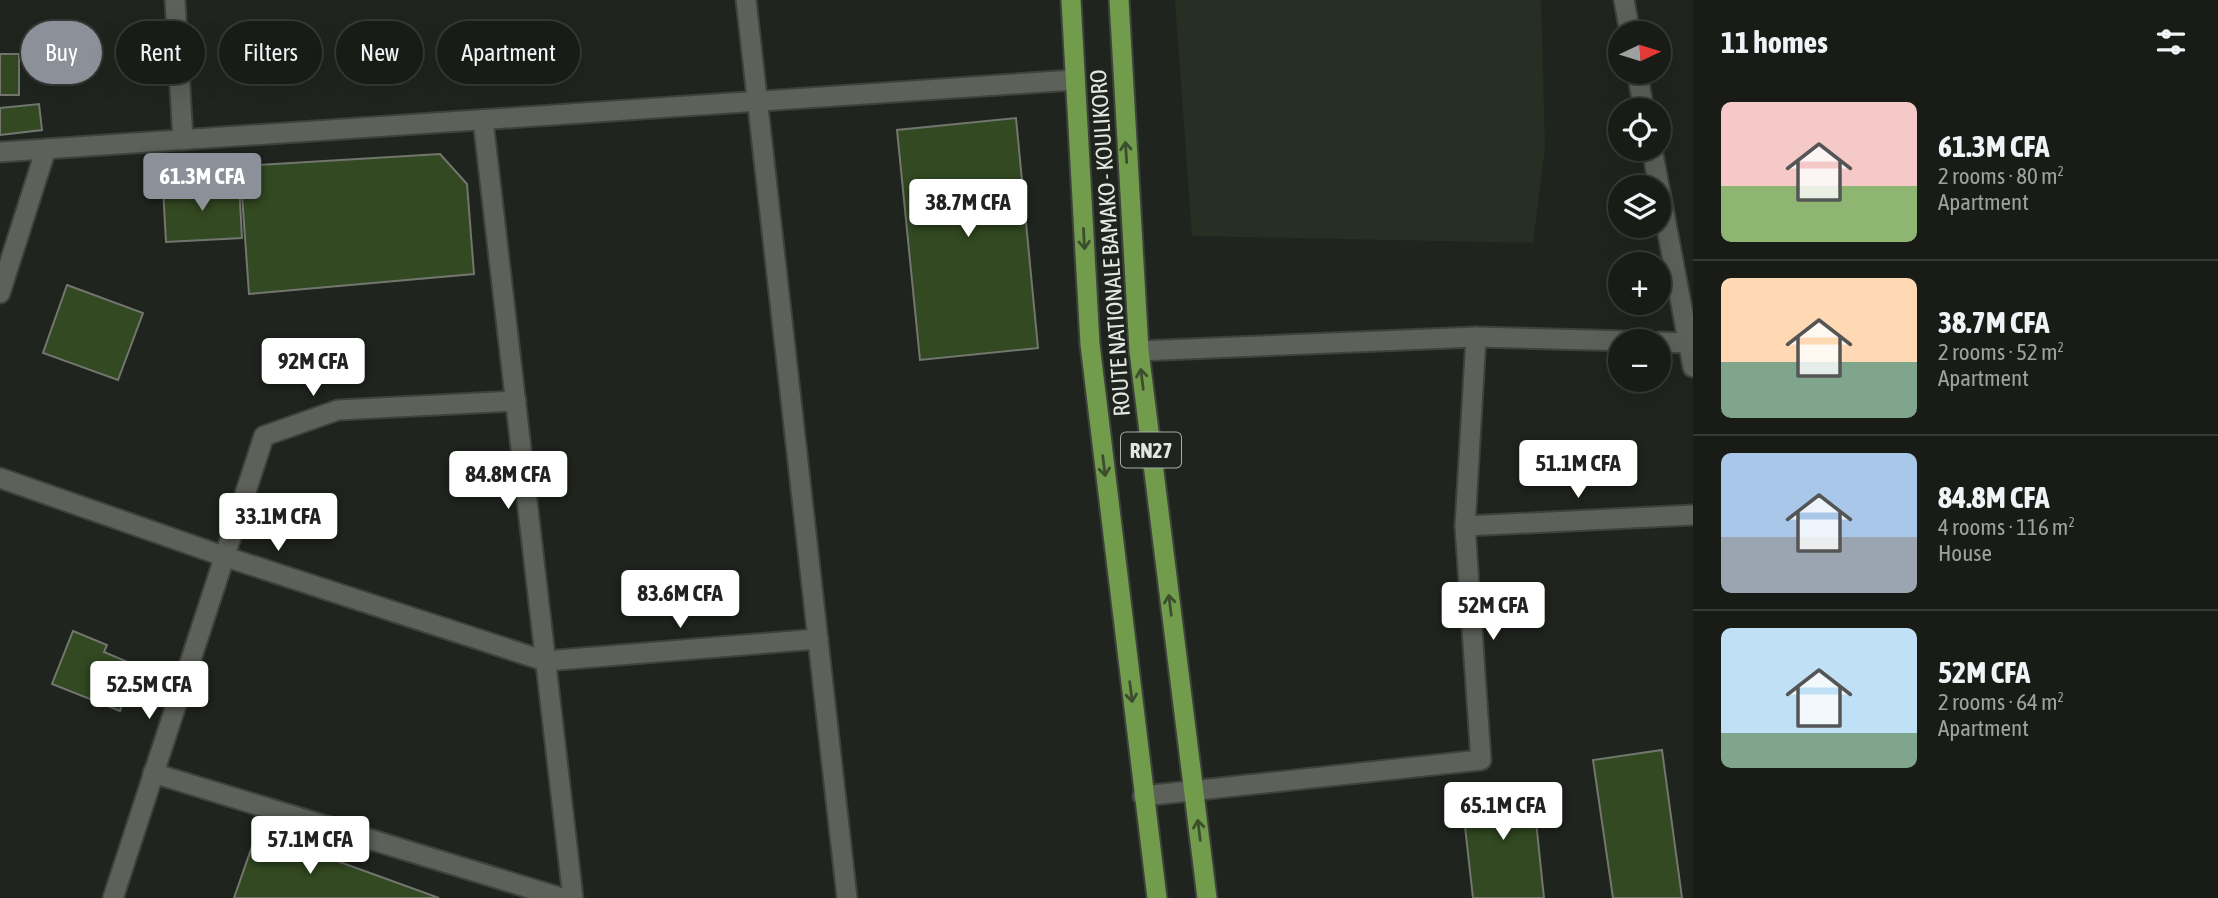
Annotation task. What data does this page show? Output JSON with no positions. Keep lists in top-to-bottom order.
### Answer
{
  "streets": {
    "main road": ["ROUTE NATIONALE BAMAKO - KOULIKORO", "RN27"]
  },
  "north": "right",
  "page": {
    "heading": "11 homes",
    "map_buttons": ["+", "−"],
    "chip": [
      "Buy",
      "Rent",
      "Filters",
      "New",
      "Apartment"
    ],
    "list": [
      {
        "name": "61.3M CFA",
        "note": "2 rooms · 80 m² · Apartment"
      },
      {
        "name": "38.7M CFA",
        "note": "2 rooms · 52 m² · Apartment"
      },
      {
        "name": "84.8M CFA",
        "note": "4 rooms · 116 m² · House"
      },
      {
        "name": "52M CFA",
        "note": "2 rooms · 64 m² · Apartment"
      }
    ],
    "price": [
      "61.3M CFA",
      "38.7M CFA",
      "92M CFA",
      "51.1M CFA",
      "84.8M CFA",
      "33.1M CFA",
      "83.6M CFA",
      "52M CFA",
      "52.5M CFA",
      "65.1M CFA",
      "57.1M CFA"
    ]
  }
}
